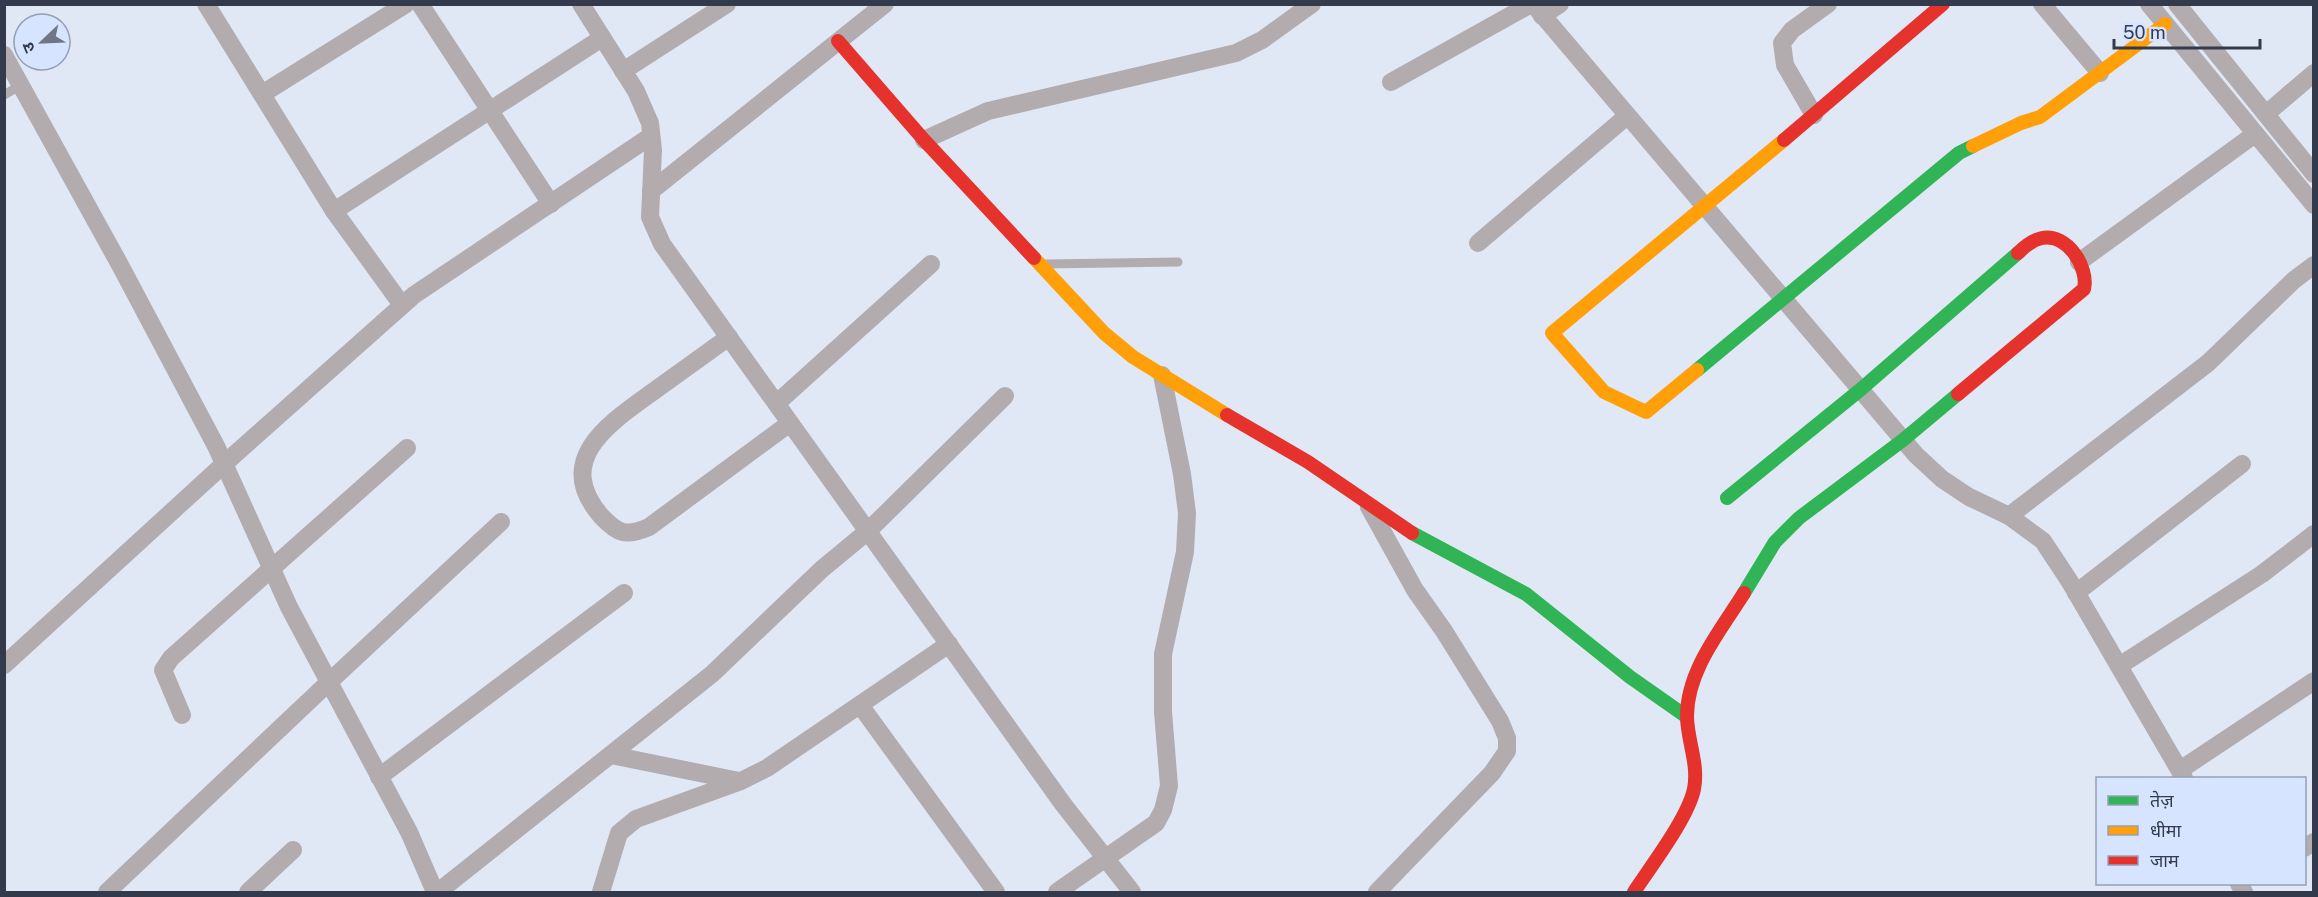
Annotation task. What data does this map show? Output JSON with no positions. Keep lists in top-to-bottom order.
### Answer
{
  "legend": ["तेज़", "धीमा", "जाम"],
  "scale_bar": "50 m",
  "north": "bottom left"
}
